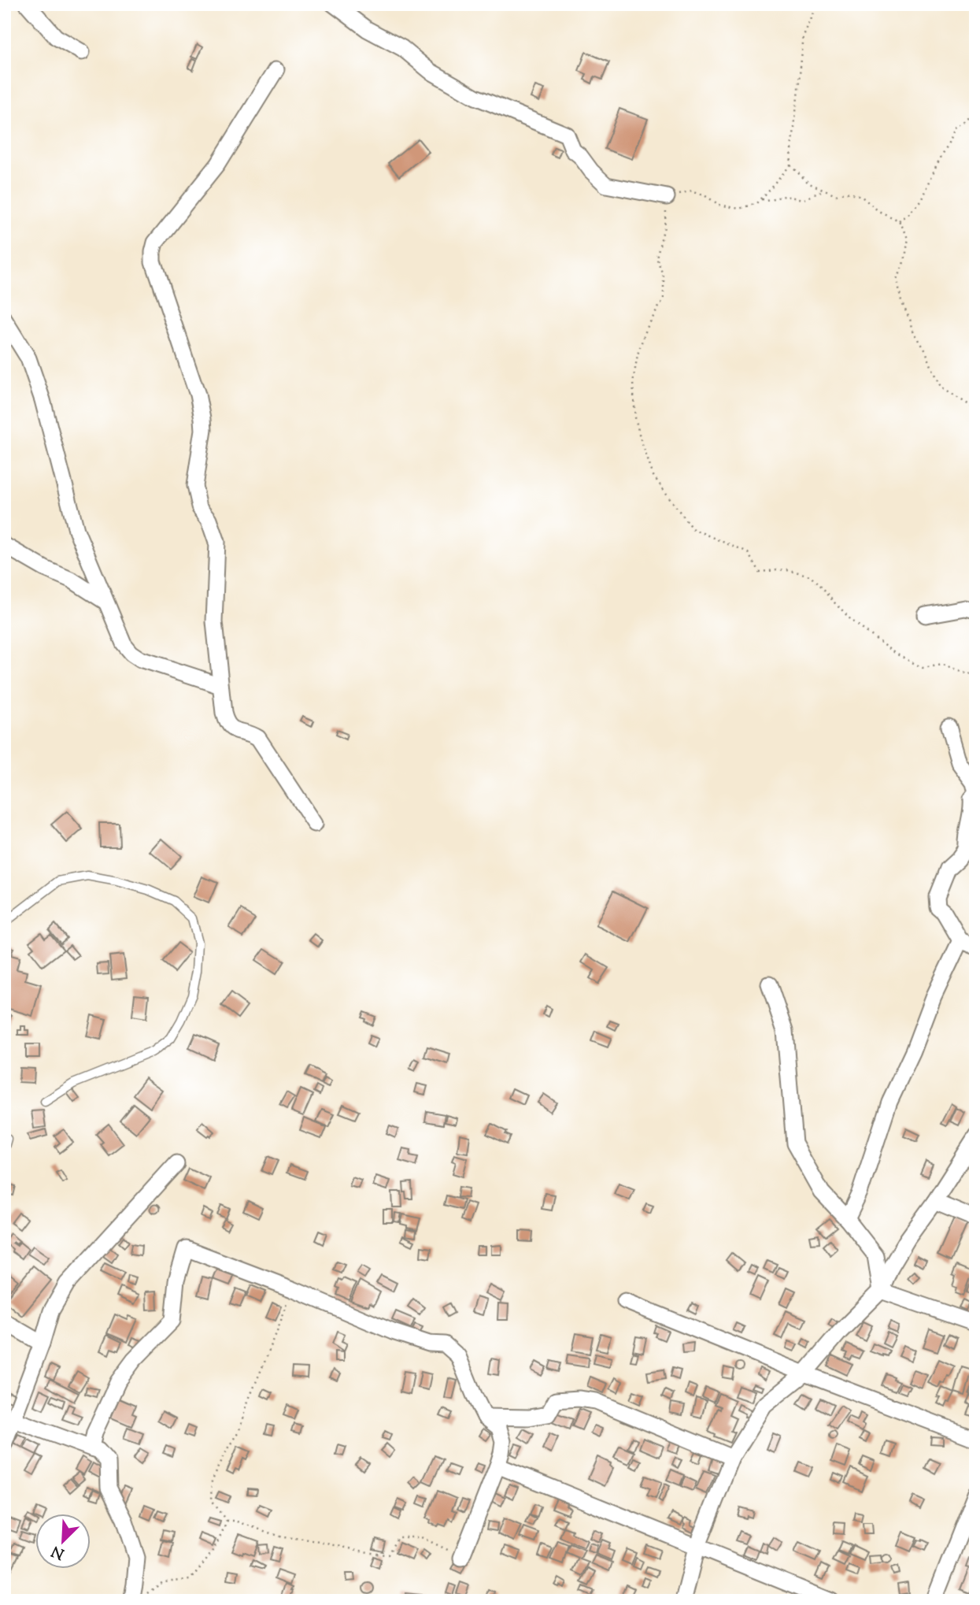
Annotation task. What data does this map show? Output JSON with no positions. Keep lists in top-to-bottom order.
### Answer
{
  "north": "bottom left"
}
